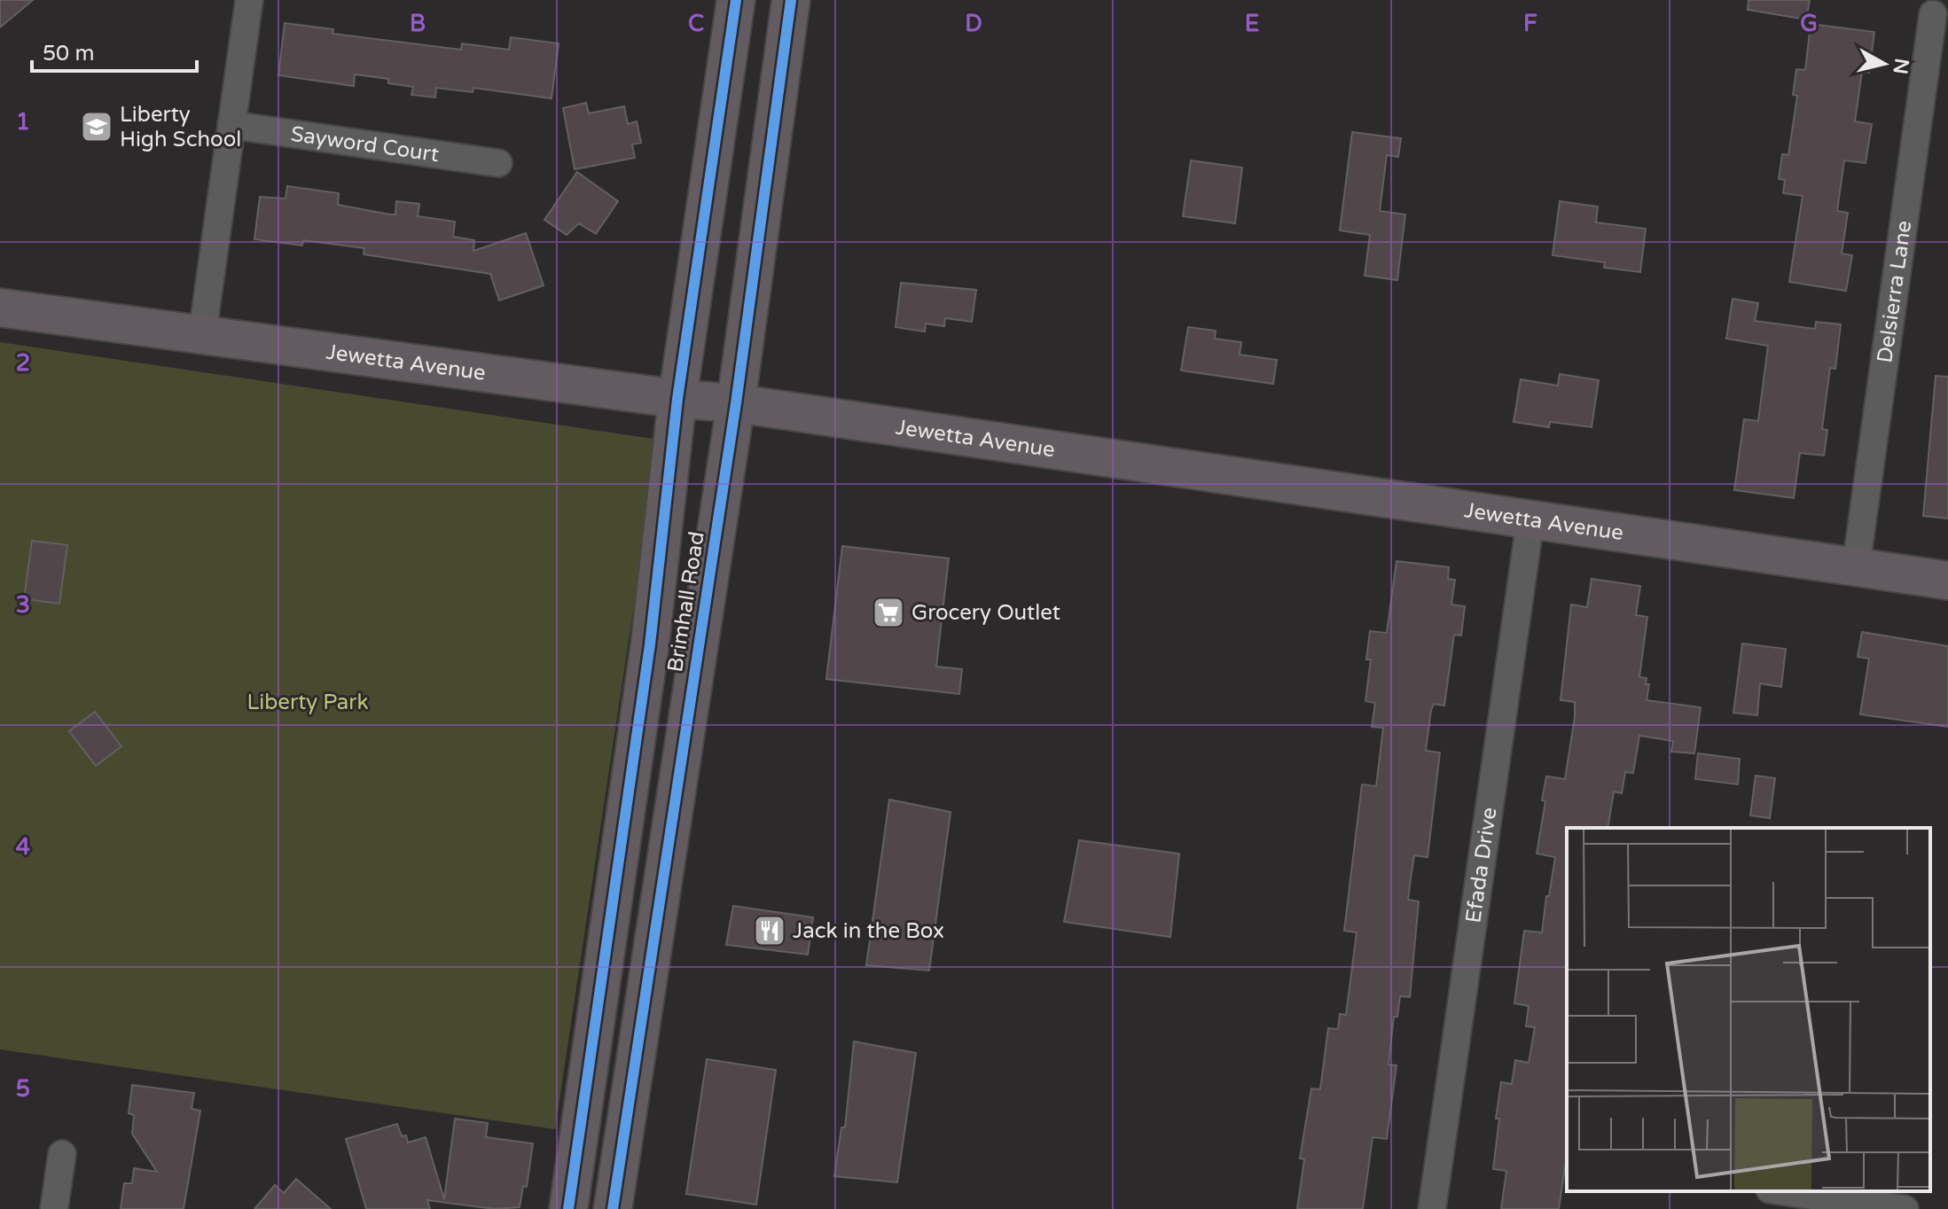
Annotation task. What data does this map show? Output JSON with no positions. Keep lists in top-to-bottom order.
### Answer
{
  "streets": {
    "street": [
      "Sayword Court",
      "Delsierra Lane",
      "Jewetta Avenue",
      "Brimhall Road",
      "Efada Drive"
    ]
  },
  "crossings": [
    ["Delsierra Lane", "Jewetta Avenue"],
    ["Jewetta Avenue", "Brimhall Road"],
    ["Jewetta Avenue", "Efada Drive"]
  ],
  "parks": ["Liberty Park"],
  "places": {
    "school or university": ["Liberty High School"],
    "supermarket": ["Grocery Outlet"],
    "restaurant": ["Jack in the Box"]
  },
  "scale_bar": "50 m",
  "north": "right",
  "grid": {
    "columns": [
      "B",
      "C",
      "D",
      "E",
      "F",
      "G"
    ],
    "rows": [
      "1",
      "2",
      "3",
      "4",
      "5"
    ]
  }
}
